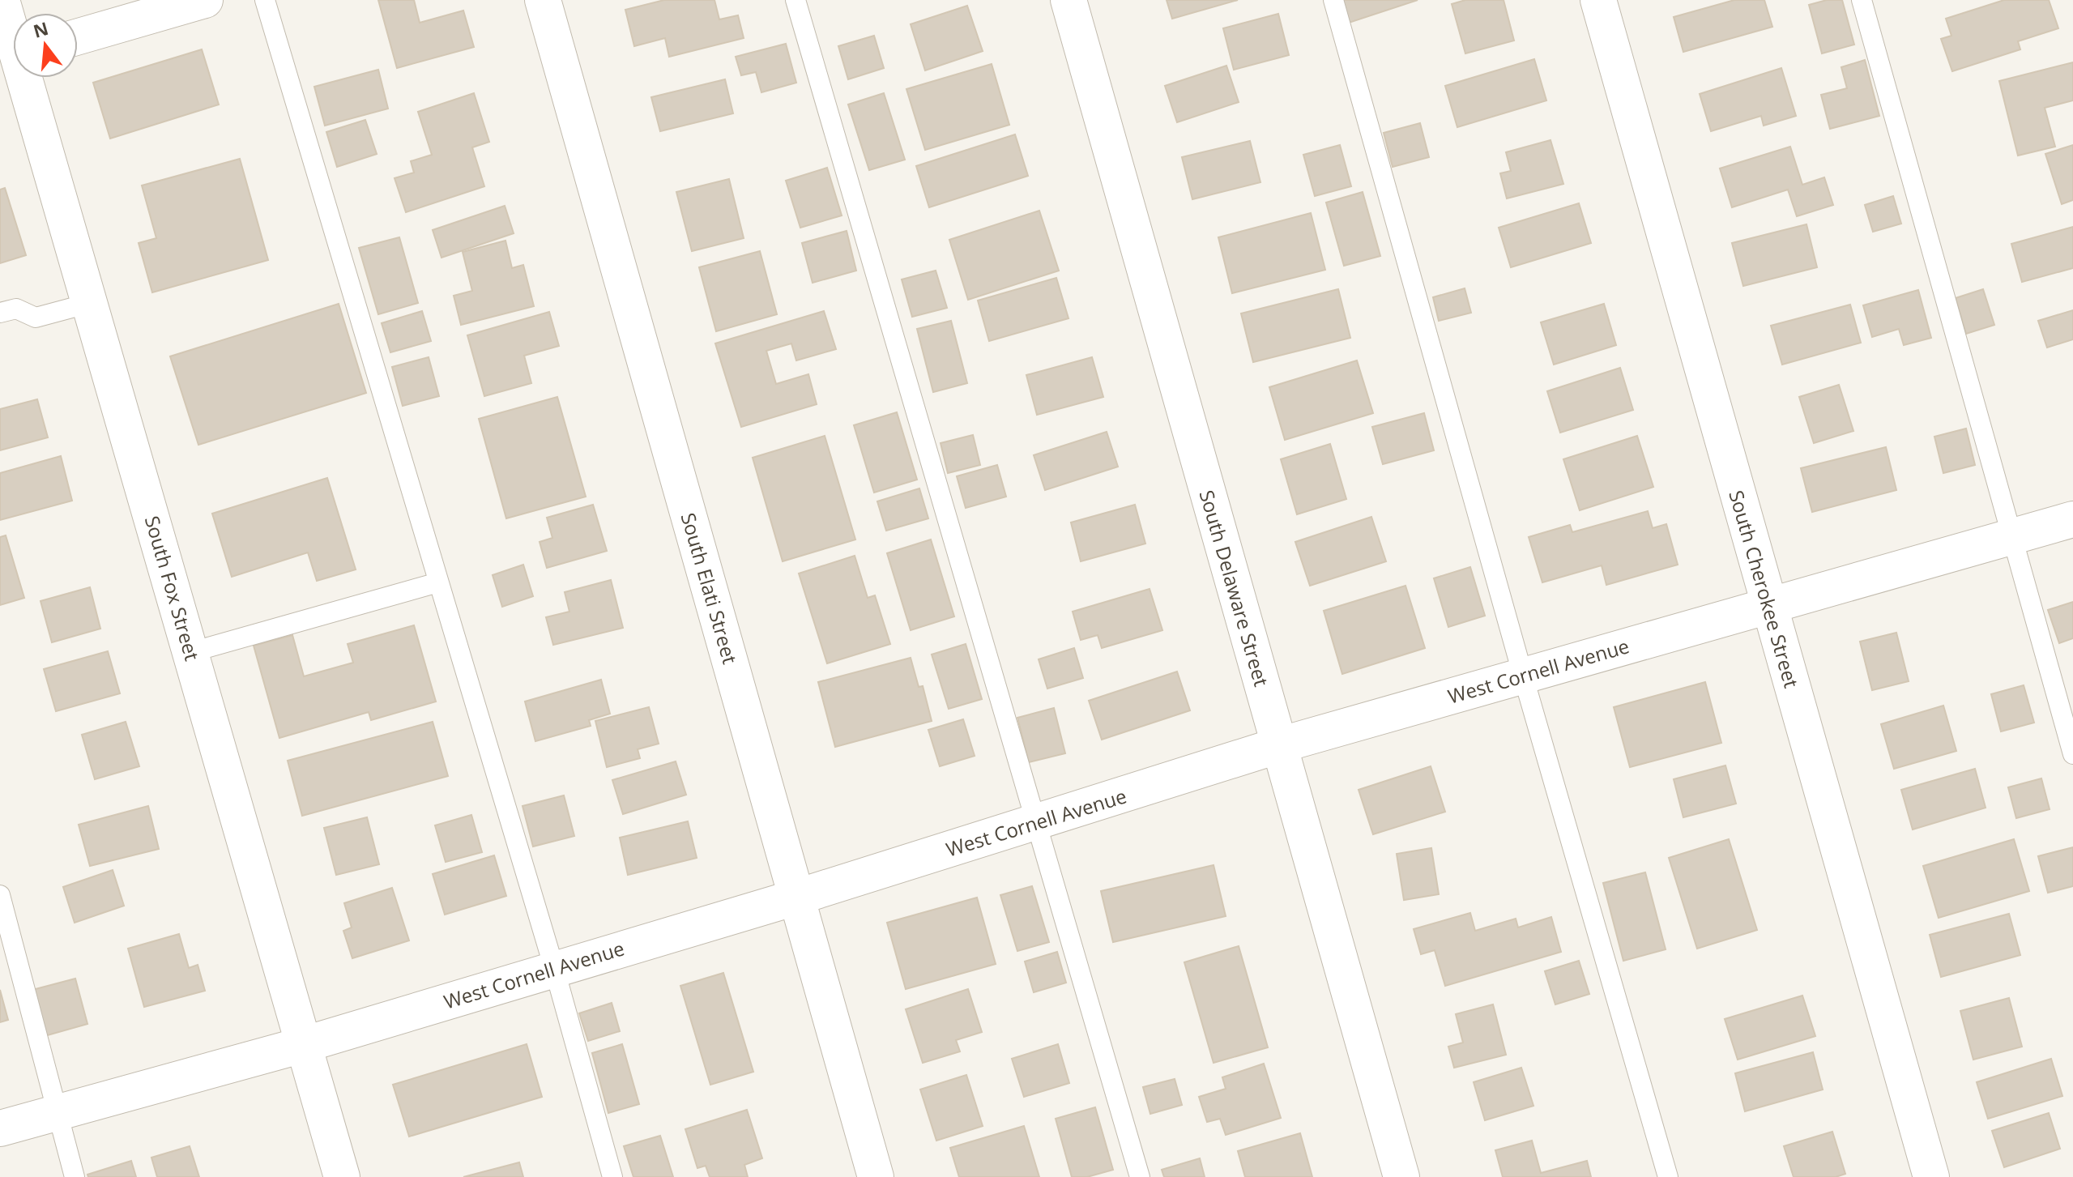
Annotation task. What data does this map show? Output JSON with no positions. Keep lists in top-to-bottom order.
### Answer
{
  "streets": {
    "street": [
      "South Fox Street",
      "South Elati Street",
      "South Delaware Street",
      "South Cherokee Street",
      "West Cornell Avenue"
    ]
  },
  "crossings": [
    ["South Fox Street", "West Cornell Avenue"],
    ["South Elati Street", "West Cornell Avenue"],
    ["South Delaware Street", "West Cornell Avenue"],
    ["South Cherokee Street", "West Cornell Avenue"]
  ],
  "north": "top"
}
